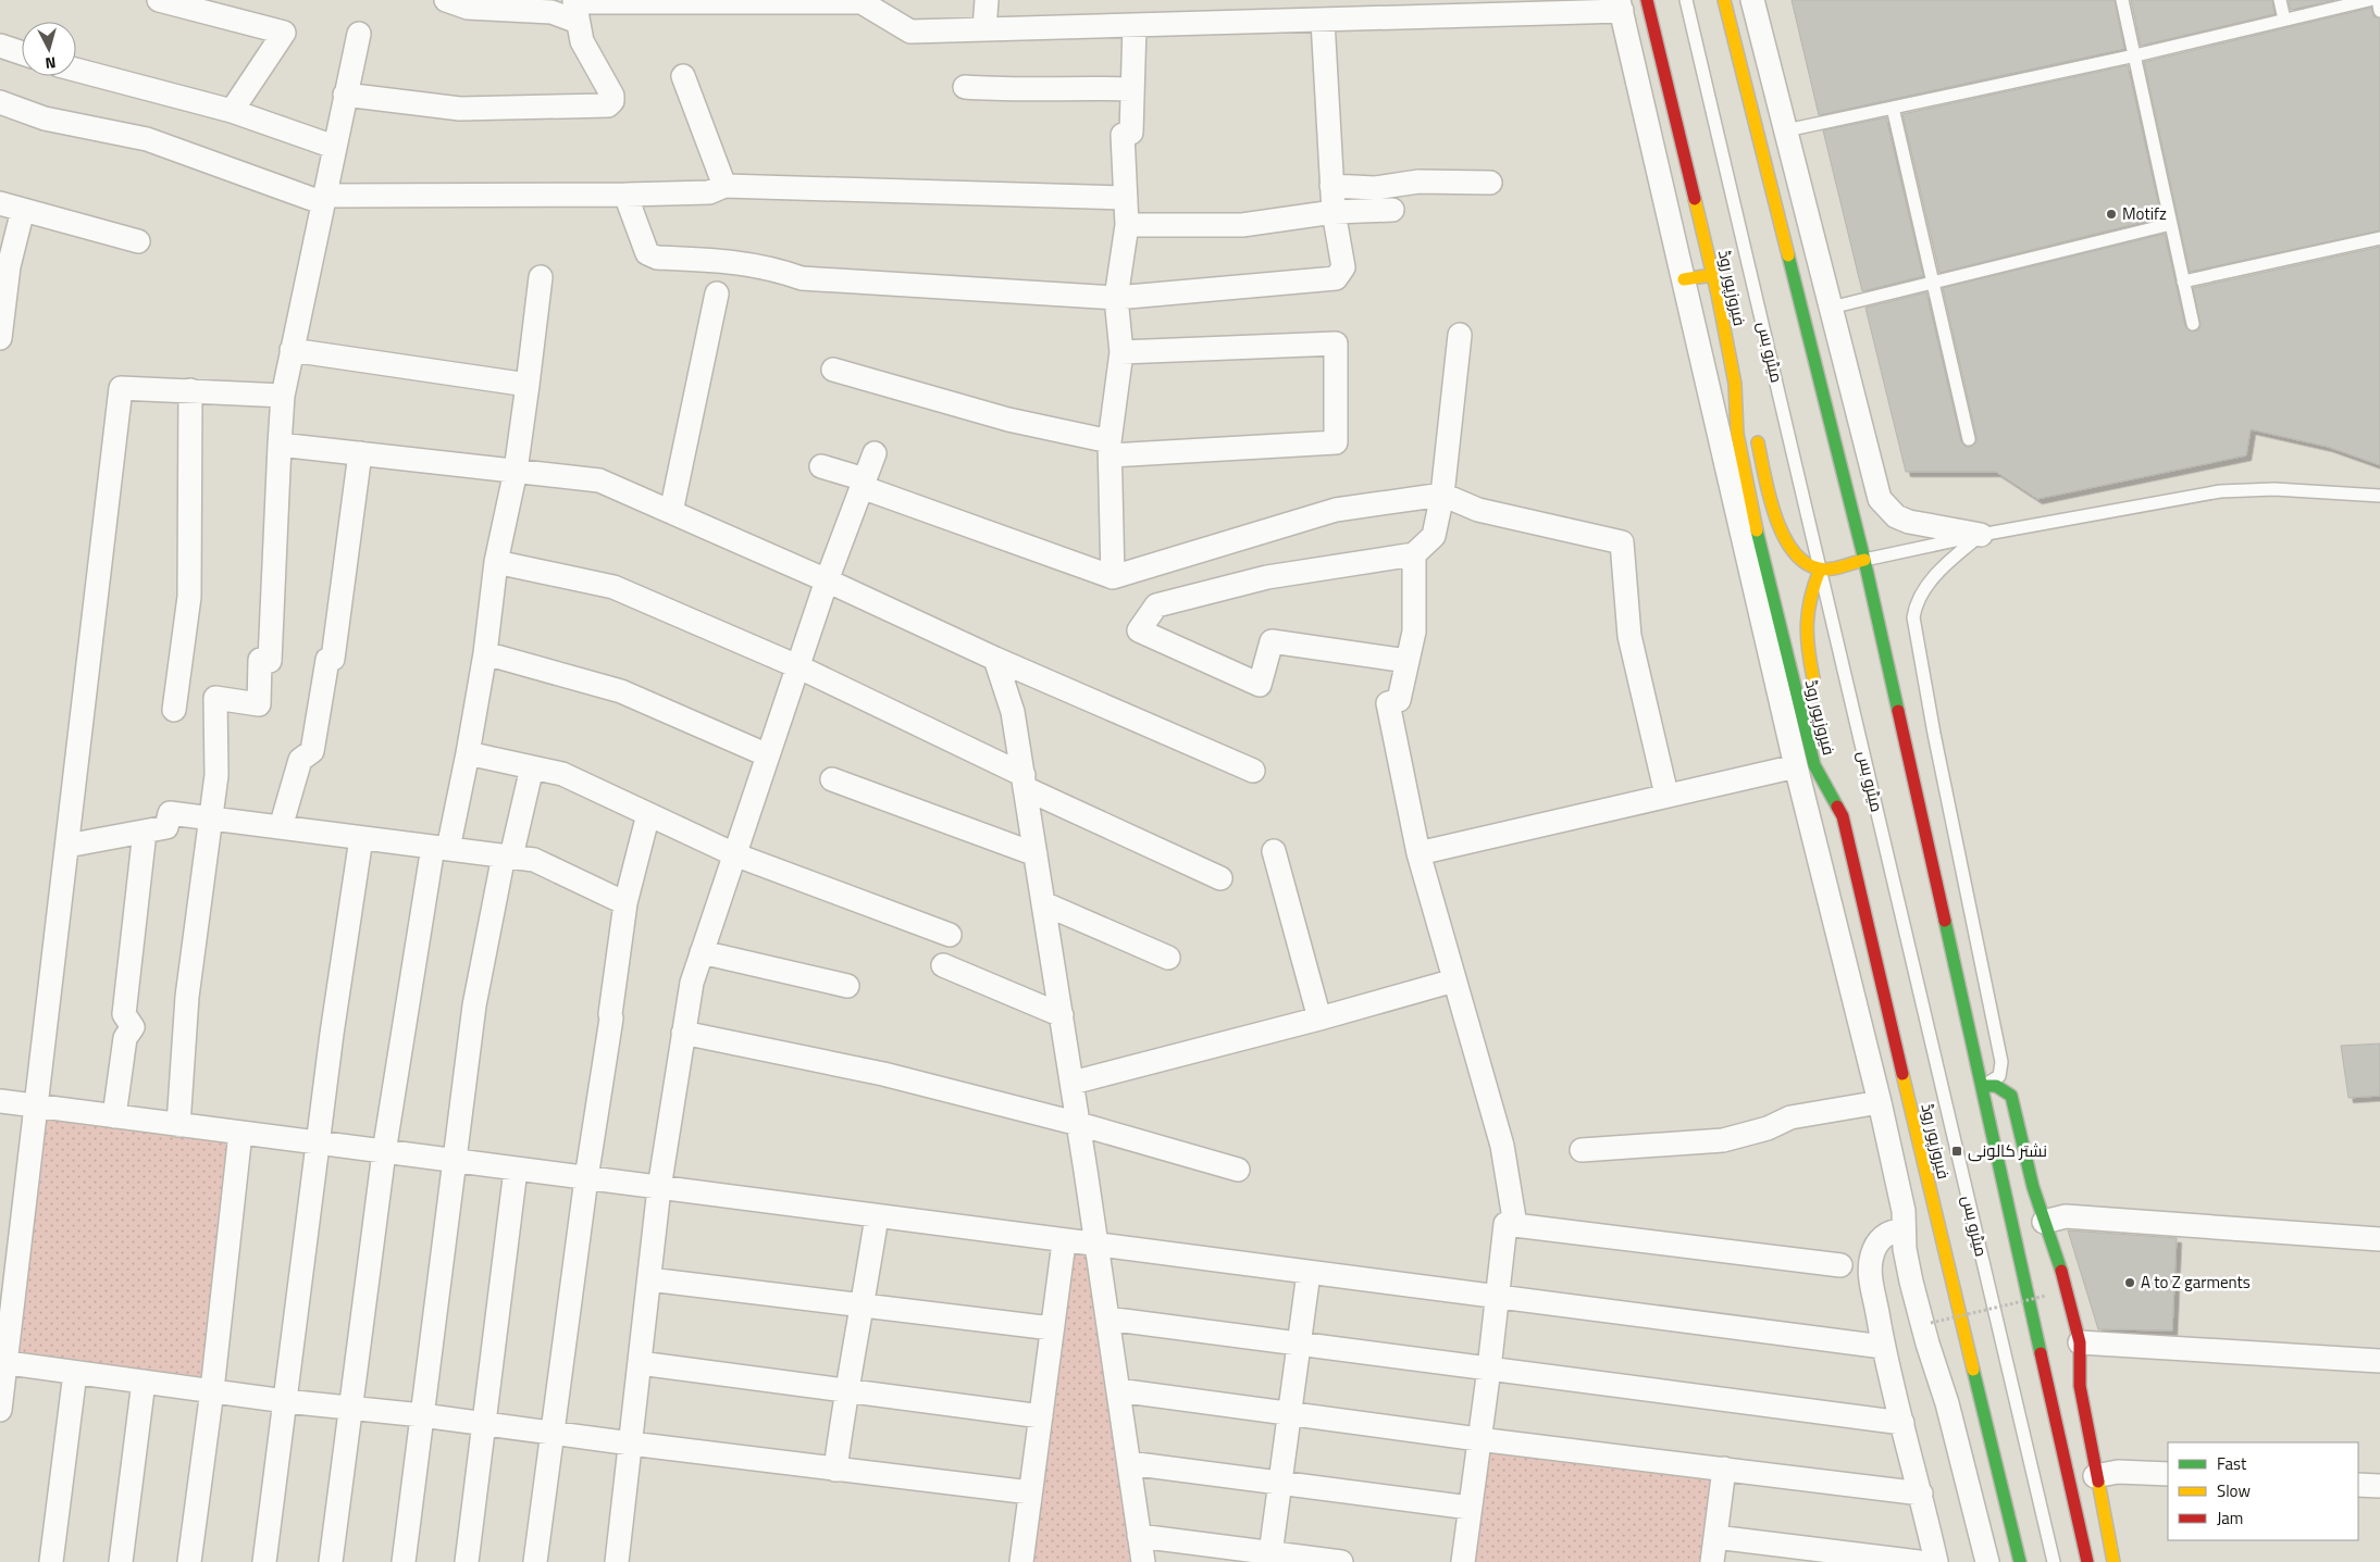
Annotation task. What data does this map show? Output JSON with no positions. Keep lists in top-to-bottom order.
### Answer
{
  "streets": {
    "main road": ["فیروزپور روڈ"],
    "lane": ["میٹرو بس"]
  },
  "places": {
    "other": ["Motifz", "A to Z garments"],
    "transit": ["نشتر کالونی"]
  },
  "legend": ["Fast", "Slow", "Jam"],
  "north": "bottom"
}
